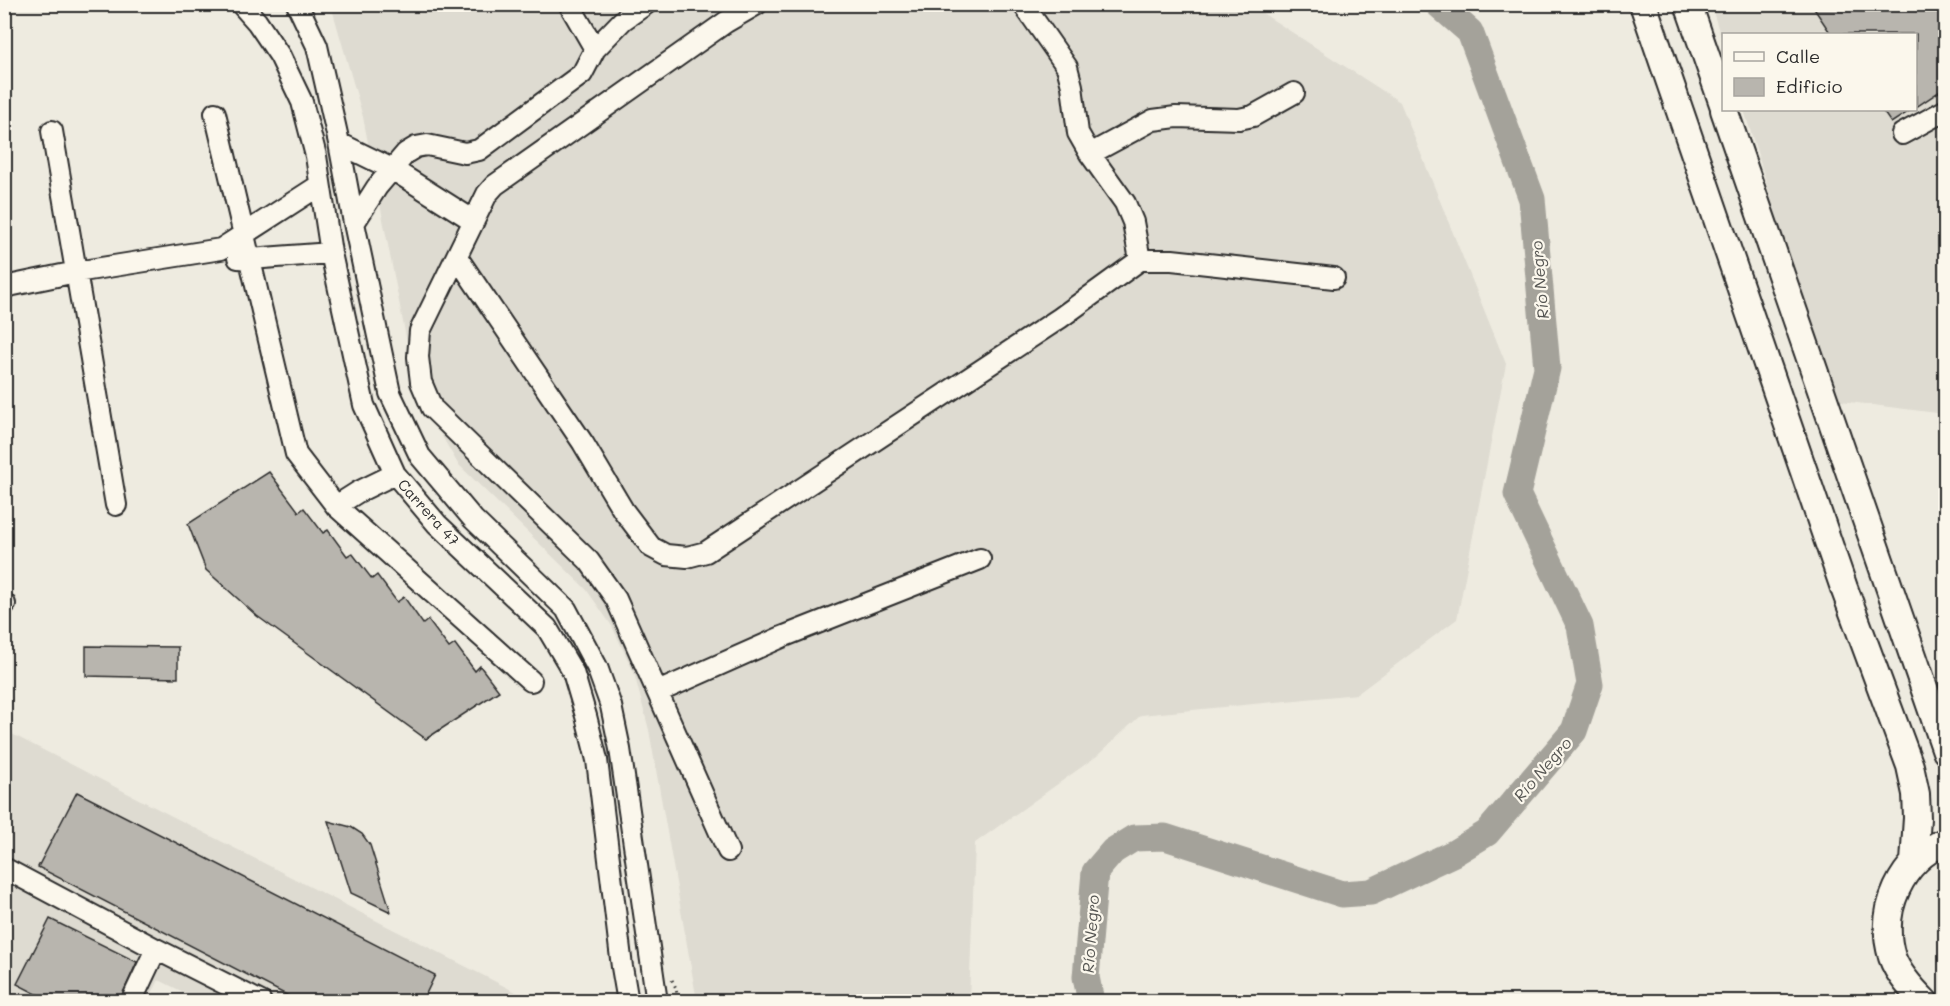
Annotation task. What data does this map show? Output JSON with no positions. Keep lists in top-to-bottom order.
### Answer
{
  "streets": {
    "street": ["Carrera 47"]
  },
  "water": ["Río Negro"],
  "legend": ["Calle", "Edificio"]
}
